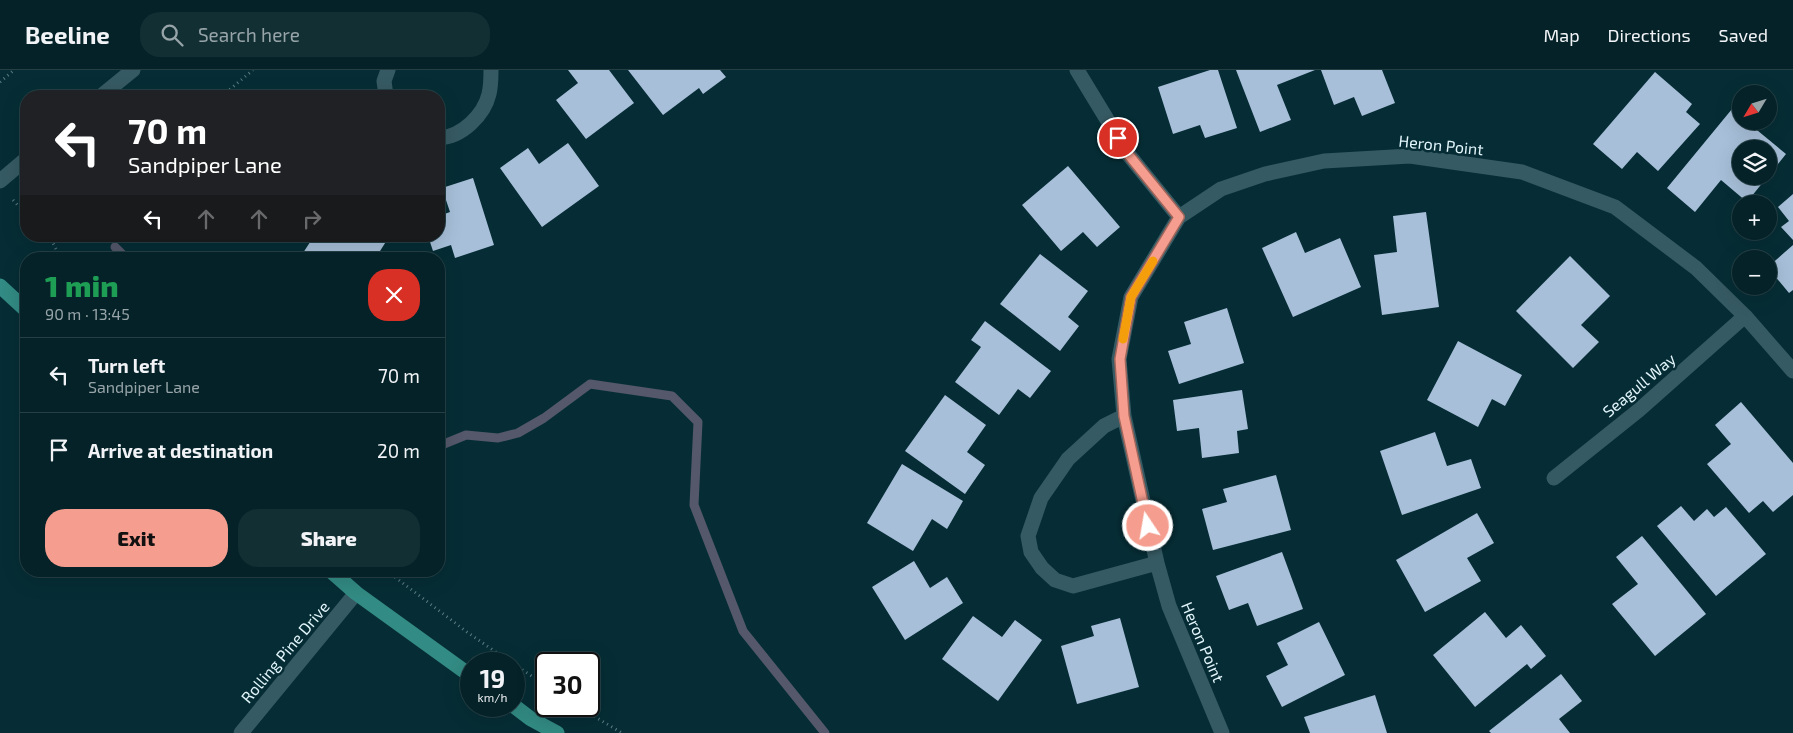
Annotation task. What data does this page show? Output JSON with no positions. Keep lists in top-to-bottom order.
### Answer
{
  "streets": {
    "street": ["Heron Point", "Seagull Way", "Rolling Pine Drive"]
  },
  "crossings": [
    ["Heron Point", "Seagull Way"]
  ],
  "north": "bottom left",
  "page": {
    "header": "Beeline",
    "search": "Search here",
    "nav": ["Map", "Directions", "Saved"],
    "map_buttons": ["+", "−"],
    "turn": ["70 m", "Sandpiper Lane"],
    "heading": ["1 min", "90 m · 13:45"],
    "list": [
      {
        "name": "Turn left",
        "note": "Sandpiper Lane",
        "value": "70 m"
      },
      {
        "name": "Arrive at destination",
        "value": "20 m"
      }
    ],
    "buttons": ["Exit", "Share"],
    "speed": "19 km/h",
    "limit": "30"
  }
}
